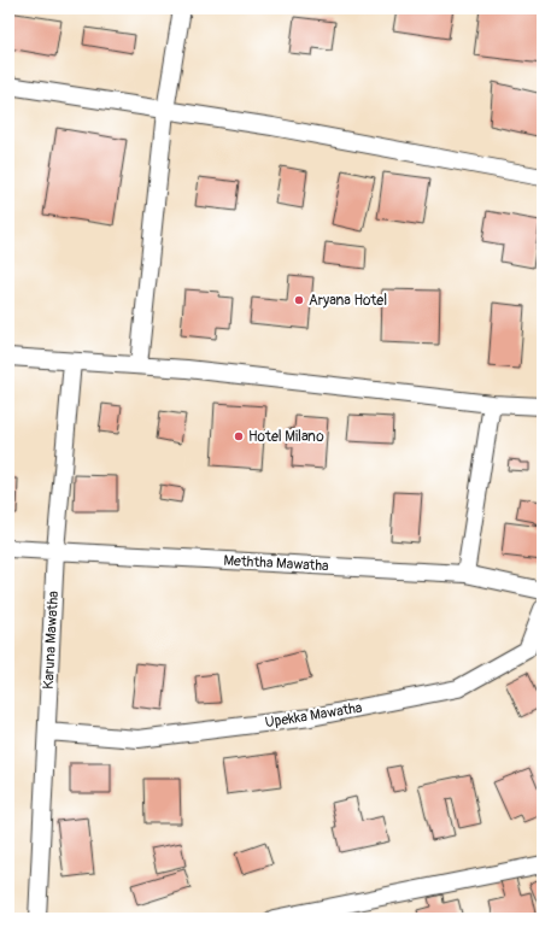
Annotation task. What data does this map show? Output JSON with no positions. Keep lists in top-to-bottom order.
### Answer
{
  "streets": {
    "street": ["Meththa Mawatha", "Karuna Mawatha", "Upekka Mawatha"]
  },
  "crossings": [
    ["Meththa Mawatha", "Karuna Mawatha"],
    ["Karuna Mawatha", "Upekka Mawatha"]
  ],
  "places": ["Aryana Hotel", "Hotel Milano"]
}
